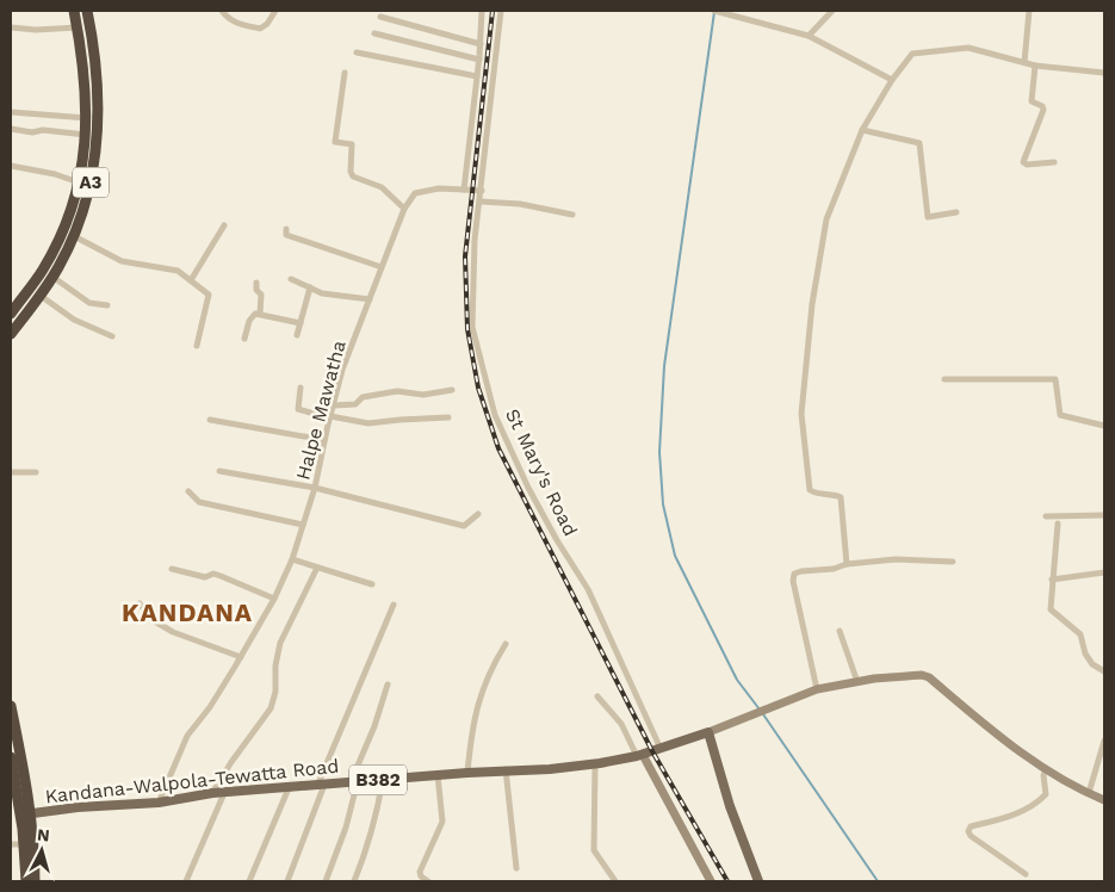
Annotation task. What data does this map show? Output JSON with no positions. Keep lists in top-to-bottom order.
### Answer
{
  "streets": {
    "highway": ["A3"],
    "main road": ["B382", "Kandana-Walpola-Tewatta Road"],
    "street": ["Halpe Mawatha", "St Mary's Road"]
  },
  "crossings": [
    ["Halpe Mawatha", "Kandana-Walpola-Tewatta Road"],
    ["St Mary's Road", "Kandana-Walpola-Tewatta Road"]
  ],
  "districts": ["KANDANA"],
  "north": "top"
}
